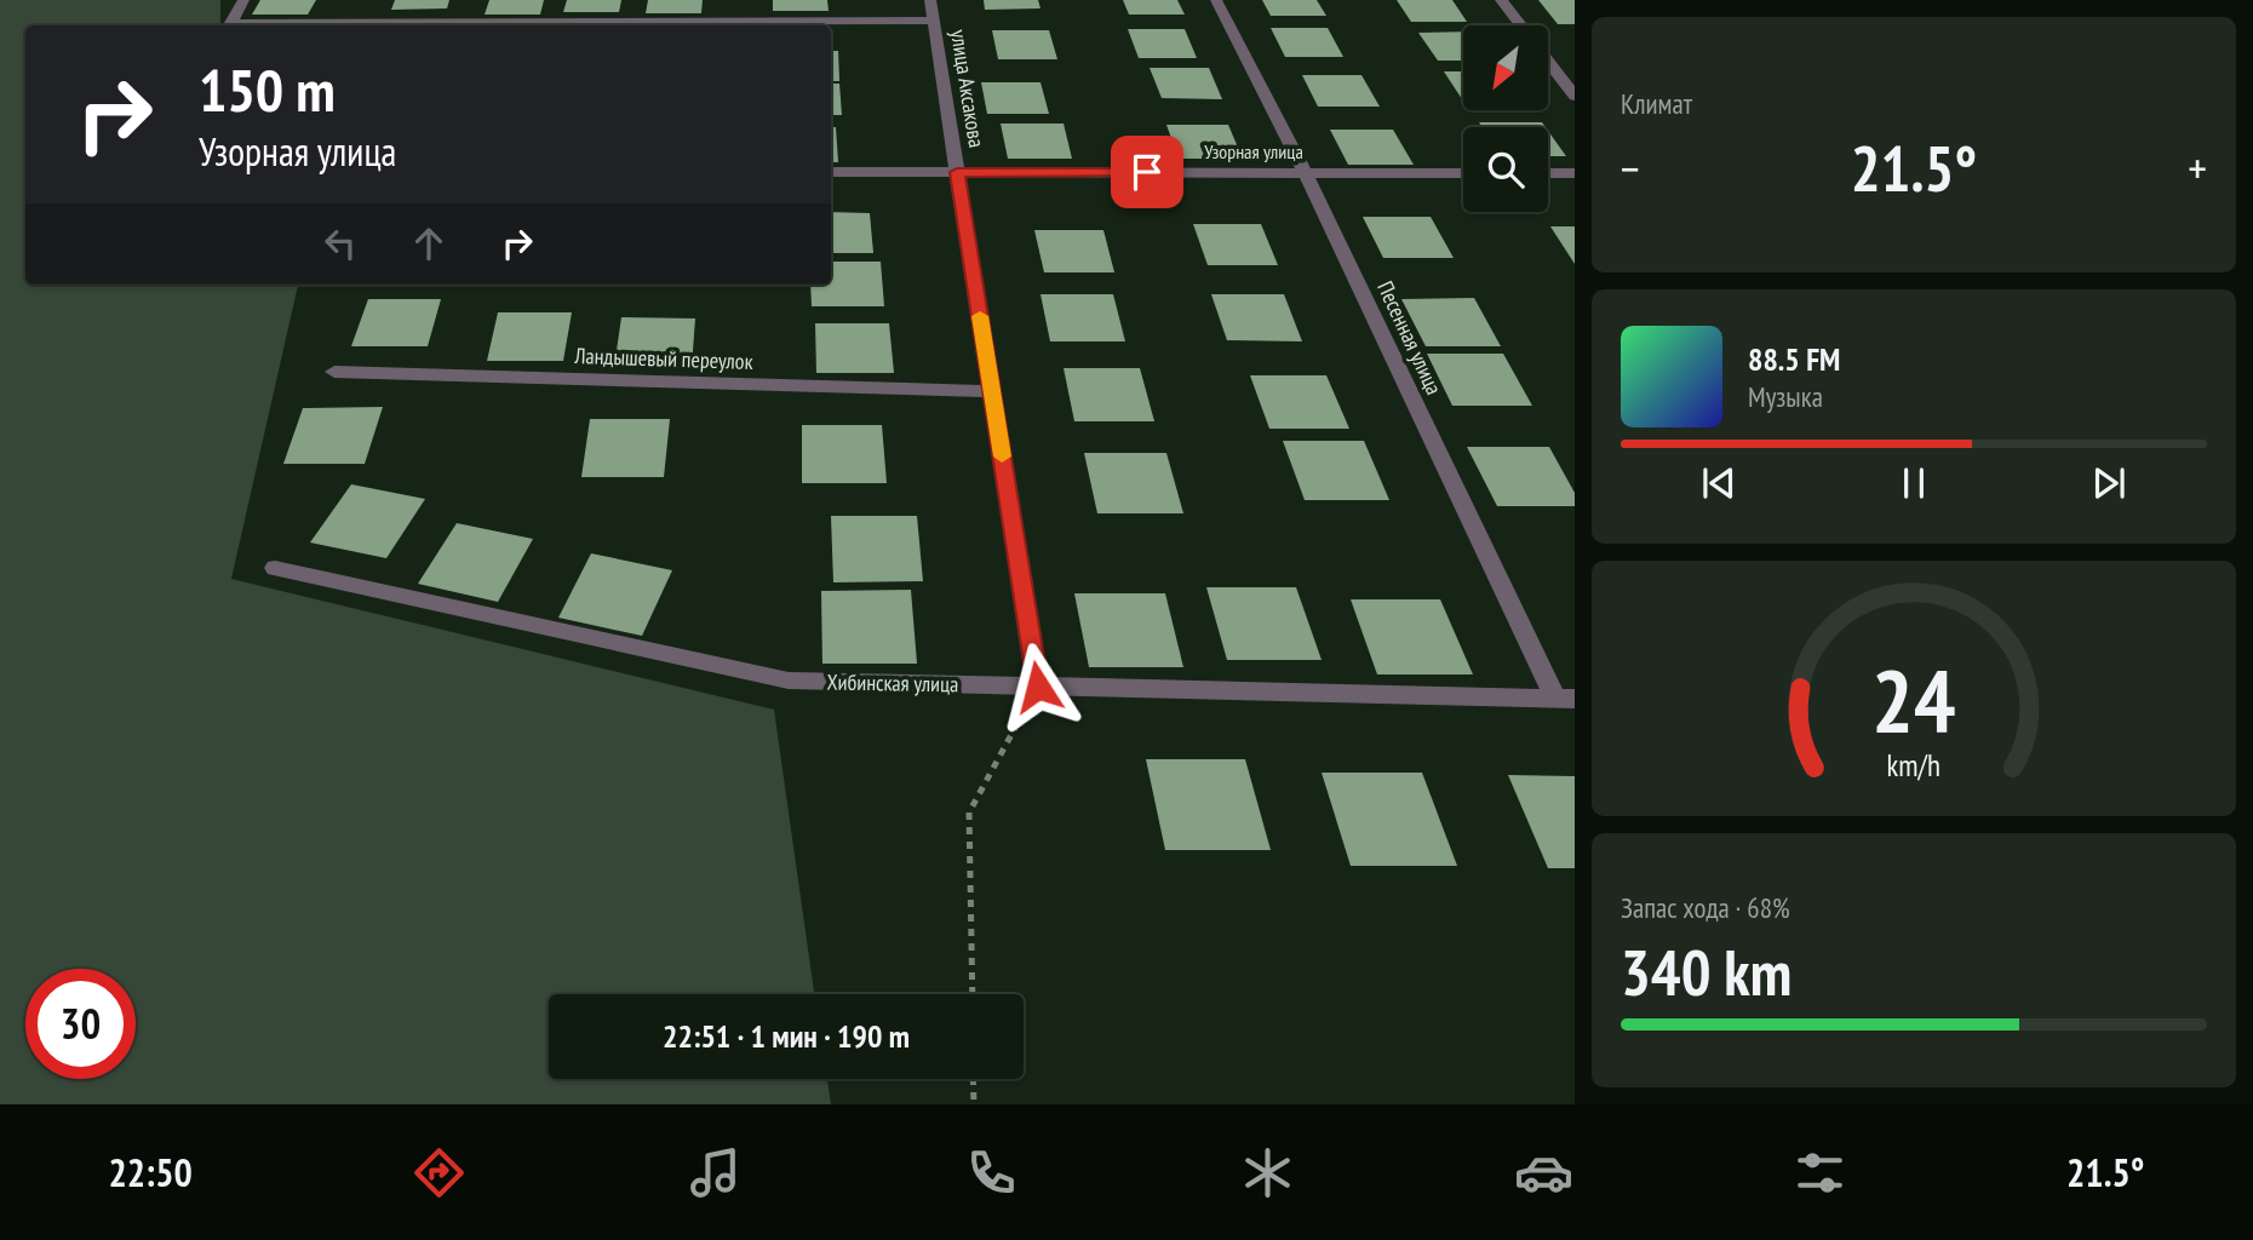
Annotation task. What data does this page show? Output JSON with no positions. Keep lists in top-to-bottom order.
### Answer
{
  "streets": {
    "street": [
      "улица Аксакова",
      "Узорная улица",
      "Песенная улица",
      "Ландышевый переулок",
      "Хибинская улица"
    ]
  },
  "crossings": [
    ["улица Аксакова", "Узорная улица"],
    ["улица Аксакова", "Ландышевый переулок"],
    ["улица Аксакова", "Хибинская улица"],
    ["Узорная улица", "Песенная улица"],
    ["Песенная улица", "Хибинская улица"]
  ],
  "north": "bottom left",
  "page": {
    "tile": [
      "Климат",
      ["Запас хода · 68%", "340 km"]
    ],
    "turn": ["150 m", "Узорная улица"],
    "heat": ["−", "21.5°", "+"],
    "song": ["88.5 FM", "Музыка"],
    "limit": "30",
    "trip": "22:51 · 1 мин · 190 m",
    "tabs": ["22:50", "21.5°"],
    "gauge": ["24", "km/h"]
  }
}
